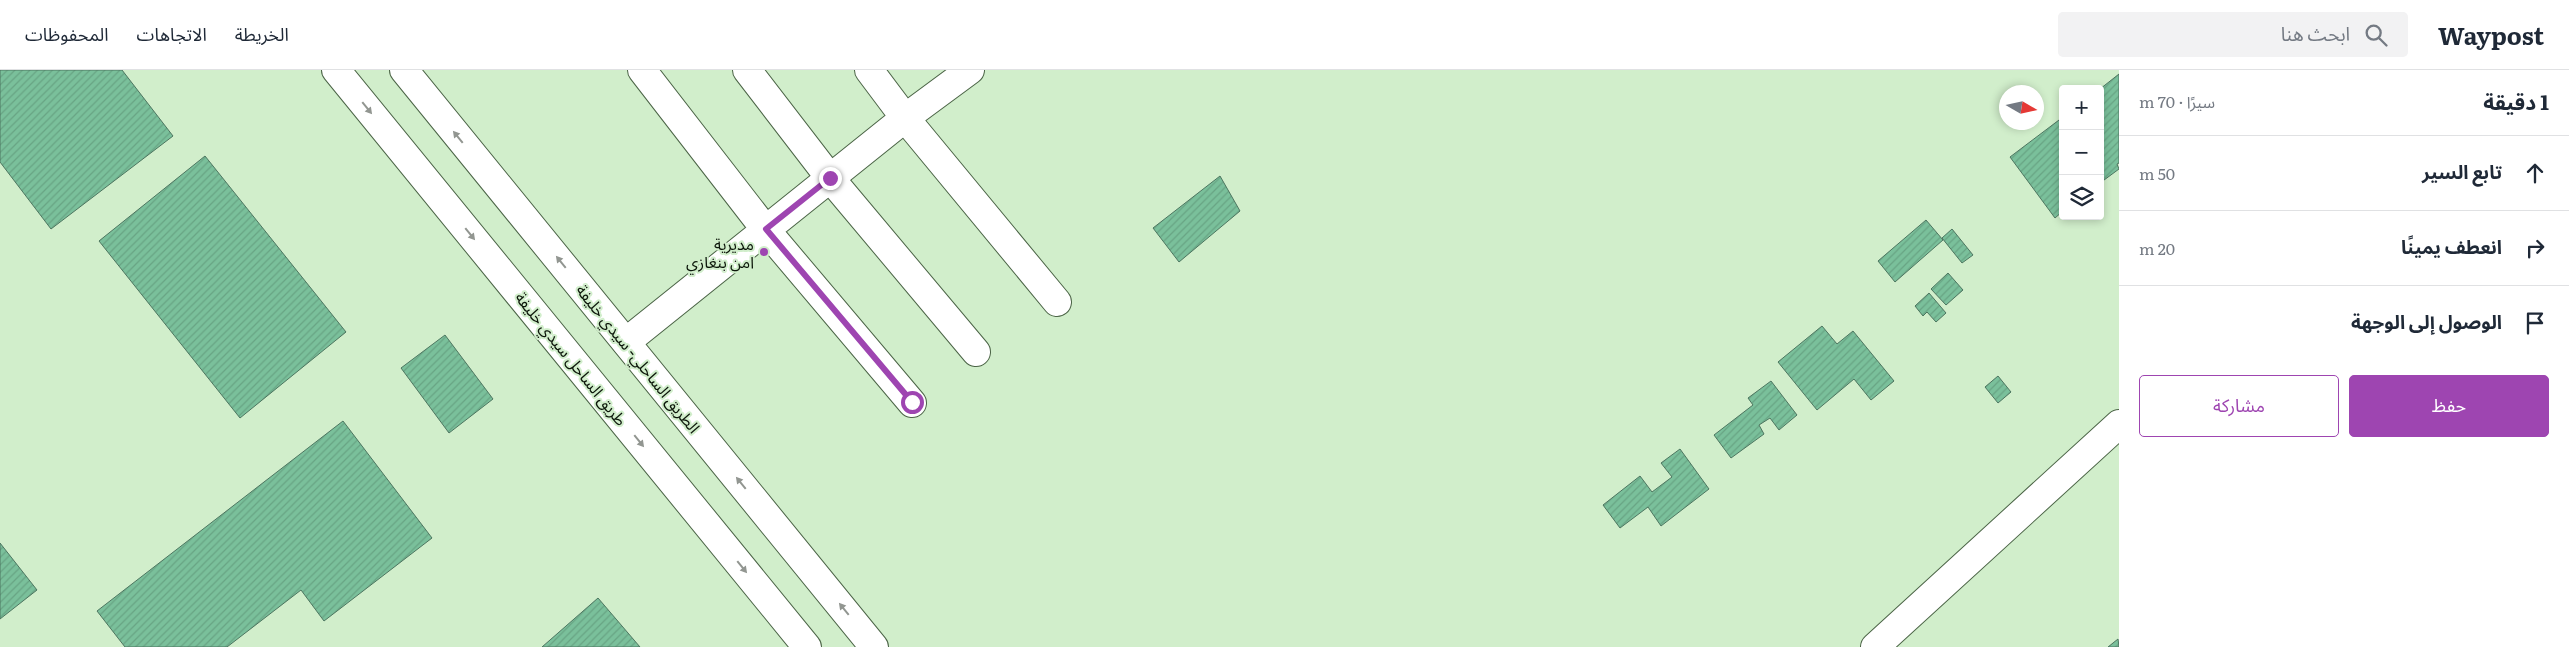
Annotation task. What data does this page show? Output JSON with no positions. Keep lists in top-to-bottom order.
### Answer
{
  "streets": {
    "main road": ["طريق الساحل سيدي خليفة", "الطريق الساحلي- سيدي خليفة"]
  },
  "places": ["مديرية امن بنغازي"],
  "north": "right",
  "page": {
    "header": "Waypost",
    "search": "ابحث هنا",
    "nav": ["الخريطة", "الاتجاهات", "المحفوظات"],
    "heading": ["1 دقيقة", "سيرًا · 70 m"],
    "map_buttons": ["+", "−"],
    "list": [
      ["تابع السير", "50 m"],
      ["انعطف يمينًا", "20 m"],
      "الوصول إلى الوجهة"
    ],
    "buttons": ["حفظ", "مشاركة"]
  }
}
